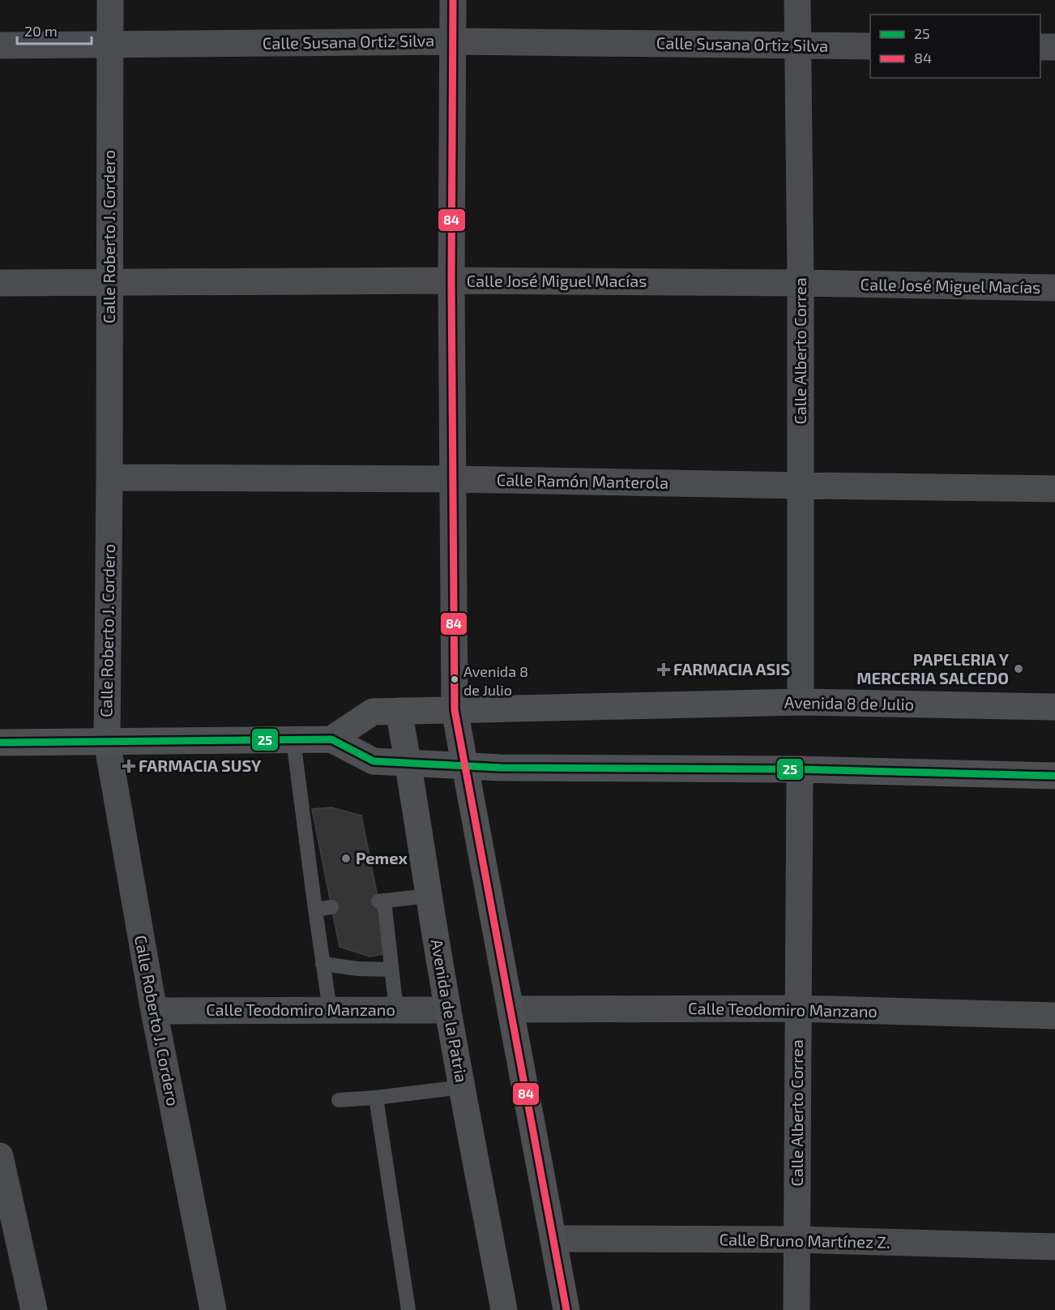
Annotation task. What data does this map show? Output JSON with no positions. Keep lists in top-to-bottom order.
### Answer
{
  "streets": {
    "main road": ["Avenida 8 de Julio", "Avenida de la Patria"],
    "street": [
      "Calle Susana Ortiz Silva",
      "Calle Roberto J. Cordero",
      "Calle José Miguel Macías",
      "Calle Alberto Correa",
      "Calle Ramón Manterola",
      "Calle Teodomiro Manzano",
      "Calle Bruno Martínez Z."
    ]
  },
  "crossings": [
    ["Calle Susana Ortiz Silva", "Calle Roberto J. Cordero"],
    ["Calle Susana Ortiz Silva", "Calle Alberto Correa"],
    ["Calle Roberto J. Cordero", "Calle José Miguel Macías"],
    ["Calle Roberto J. Cordero", "Calle Ramón Manterola"],
    ["Calle Roberto J. Cordero", "Calle Teodomiro Manzano"],
    ["Calle José Miguel Macías", "Calle Alberto Correa"],
    ["Calle Alberto Correa", "Calle Ramón Manterola"],
    ["Calle Alberto Correa", "Avenida 8 de Julio"],
    ["Calle Alberto Correa", "Calle Teodomiro Manzano"],
    ["Calle Alberto Correa", "Calle Bruno Martínez Z."],
    ["Avenida 8 de Julio", "Avenida de la Patria"],
    ["Calle Teodomiro Manzano", "Avenida de la Patria"]
  ],
  "places": {
    "other": ["PAPELERIA Y MERCERIA SALCEDO", "Avenida 8 de Julio", "Pemex"],
    "health": ["FARMACIA ASIS", "FARMACIA SUSY"]
  },
  "lines": ["transit line 84", "transit line 25"],
  "legend": ["25", "84"],
  "scale_bar": "20 m"
}
